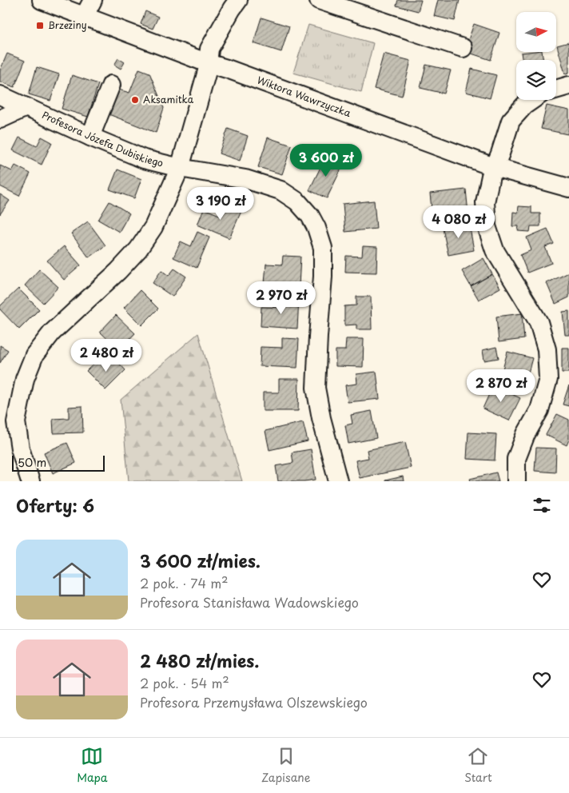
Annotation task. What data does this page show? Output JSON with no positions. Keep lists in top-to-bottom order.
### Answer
{
  "streets": {
    "street": ["Wiktora Wawrzyczka", "Profesora Józefa Dubiskiego"]
  },
  "places": {
    "transit": ["Brzeziny"],
    "other": ["Aksamitka"]
  },
  "scale_bar": "50 m",
  "north": "right",
  "page": {
    "price": [
      "3 600 zł",
      "3 190 zł",
      "4 080 zł",
      "2 970 zł",
      "2 480 zł",
      "2 870 zł"
    ],
    "scale": "50 m",
    "heading": "Oferty: 6",
    "list": [
      {
        "name": "3 600 zł/mies.",
        "note": "2 pok. · 74 m² · Profesora Stanisława Wadowskiego"
      },
      {
        "name": "2 480 zł/mies.",
        "note": "2 pok. · 54 m² · Profesora Przemysława Olszewskiego"
      }
    ],
    "tabs": ["Mapa", "Zapisane", "Start"]
  }
}
